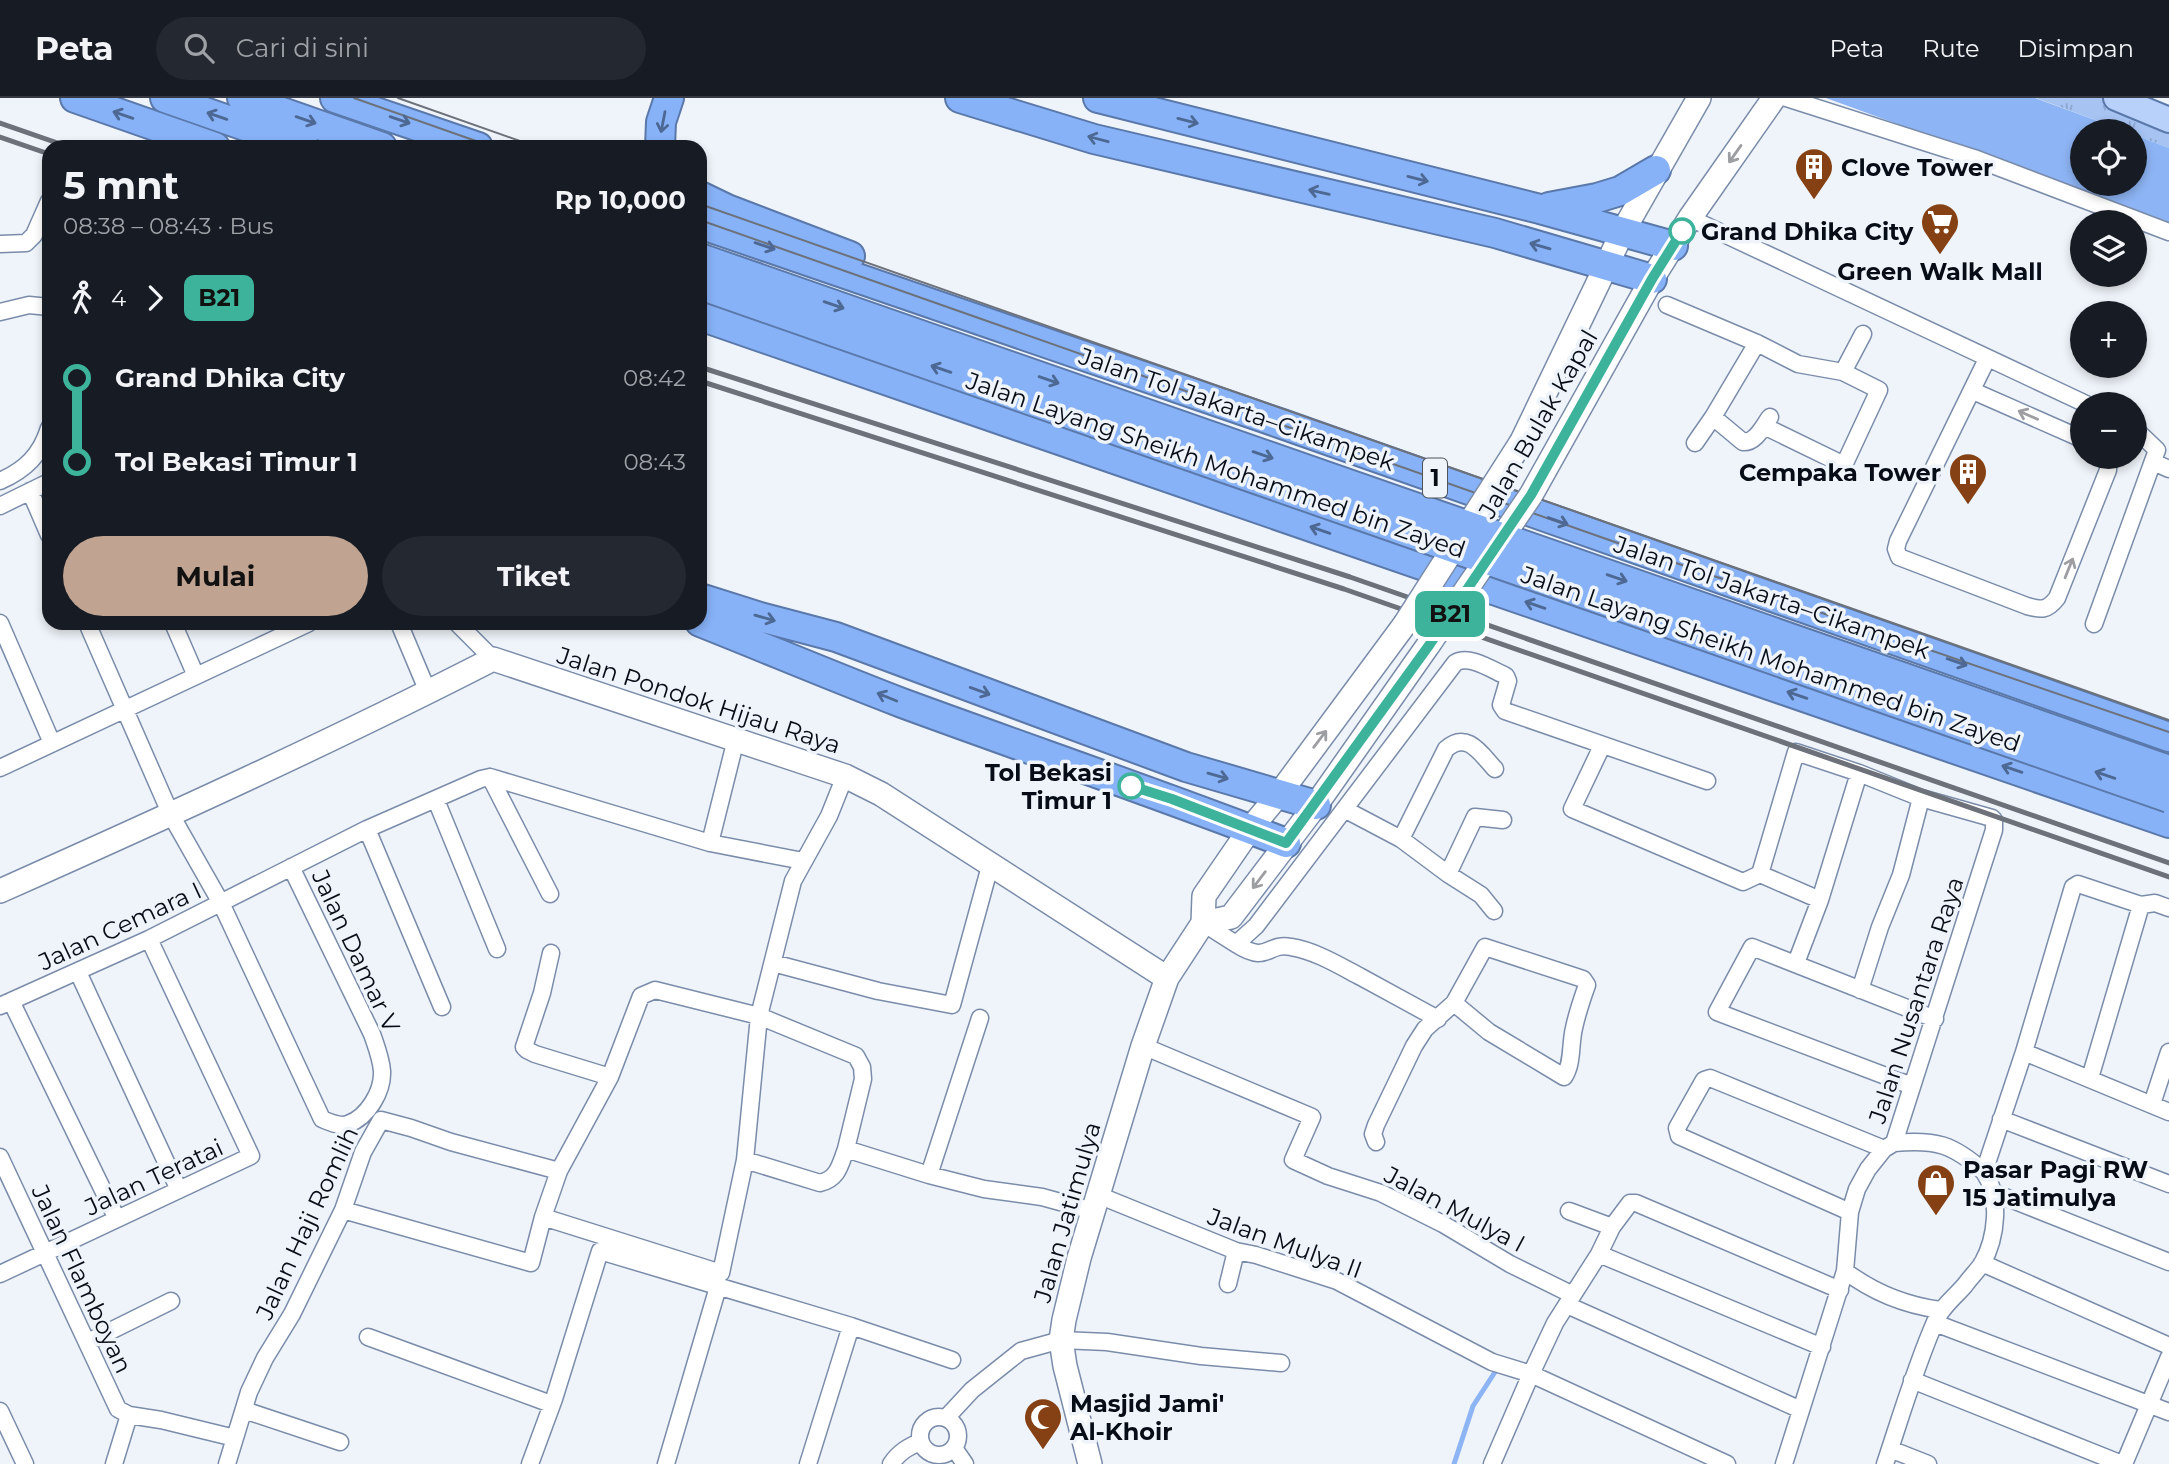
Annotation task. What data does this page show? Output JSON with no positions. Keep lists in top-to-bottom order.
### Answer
{
  "streets": {
    "highway": ["Jalan Tol Jakarta–Cikampek", "Jalan Layang Sheikh Mohammed bin Zayed", "1"],
    "main road": ["Jalan Bulak Kapal", "Jalan Pondok Hijau Raya", "Jalan Jatimulya"],
    "street": [
      "Jalan Cemara I",
      "Jalan Damar V",
      "Jalan Nusantara Raya",
      "Jalan Teratai",
      "Jalan Mulya I",
      "Jalan Haji Romlih",
      "Jalan Mulya II",
      "Jalan Flamboyan"
    ]
  },
  "crossings": [
    ["Jalan Bulak Kapal", "Jalan Pondok Hijau Raya"],
    ["Jalan Bulak Kapal", "Jalan Jatimulya"],
    ["Jalan Pondok Hijau Raya", "Jalan Jatimulya"],
    ["Jalan Cemara I", "Jalan Damar V"],
    ["Jalan Cemara I", "Jalan Teratai"],
    ["Jalan Teratai", "Jalan Flamboyan"],
    ["Jalan Mulya I", "Jalan Jatimulya"],
    ["Jalan Jatimulya", "Jalan Mulya II"]
  ],
  "places": {
    "building": ["Clove Tower", "Cempaka Tower"],
    "other": ["Grand Dhika City", "Tol Bekasi Timur 1"],
    "supermarket": ["Green Walk Mall"],
    "shop": ["Pasar Pagi RW 15 Jatimulya"],
    "mosque": ["Masjid Jami' Al-Khoir"]
  },
  "lines": ["bus line B21"],
  "page": {
    "header": "Peta",
    "search": "Cari di sini",
    "nav": ["Peta", "Rute", "Disimpan"],
    "on_map": "B21",
    "map_buttons": ["+", "−"],
    "heading": ["5 mnt", "08:38 – 08:43 · Bus", "Rp 10,000"],
    "legs": ["4", "B21"],
    "list": [
      {
        "name": "Grand Dhika City",
        "value": "08:42"
      },
      {
        "name": "Tol Bekasi Timur 1",
        "value": "08:43"
      }
    ],
    "buttons": ["Mulai", "Tiket"]
  }
}
